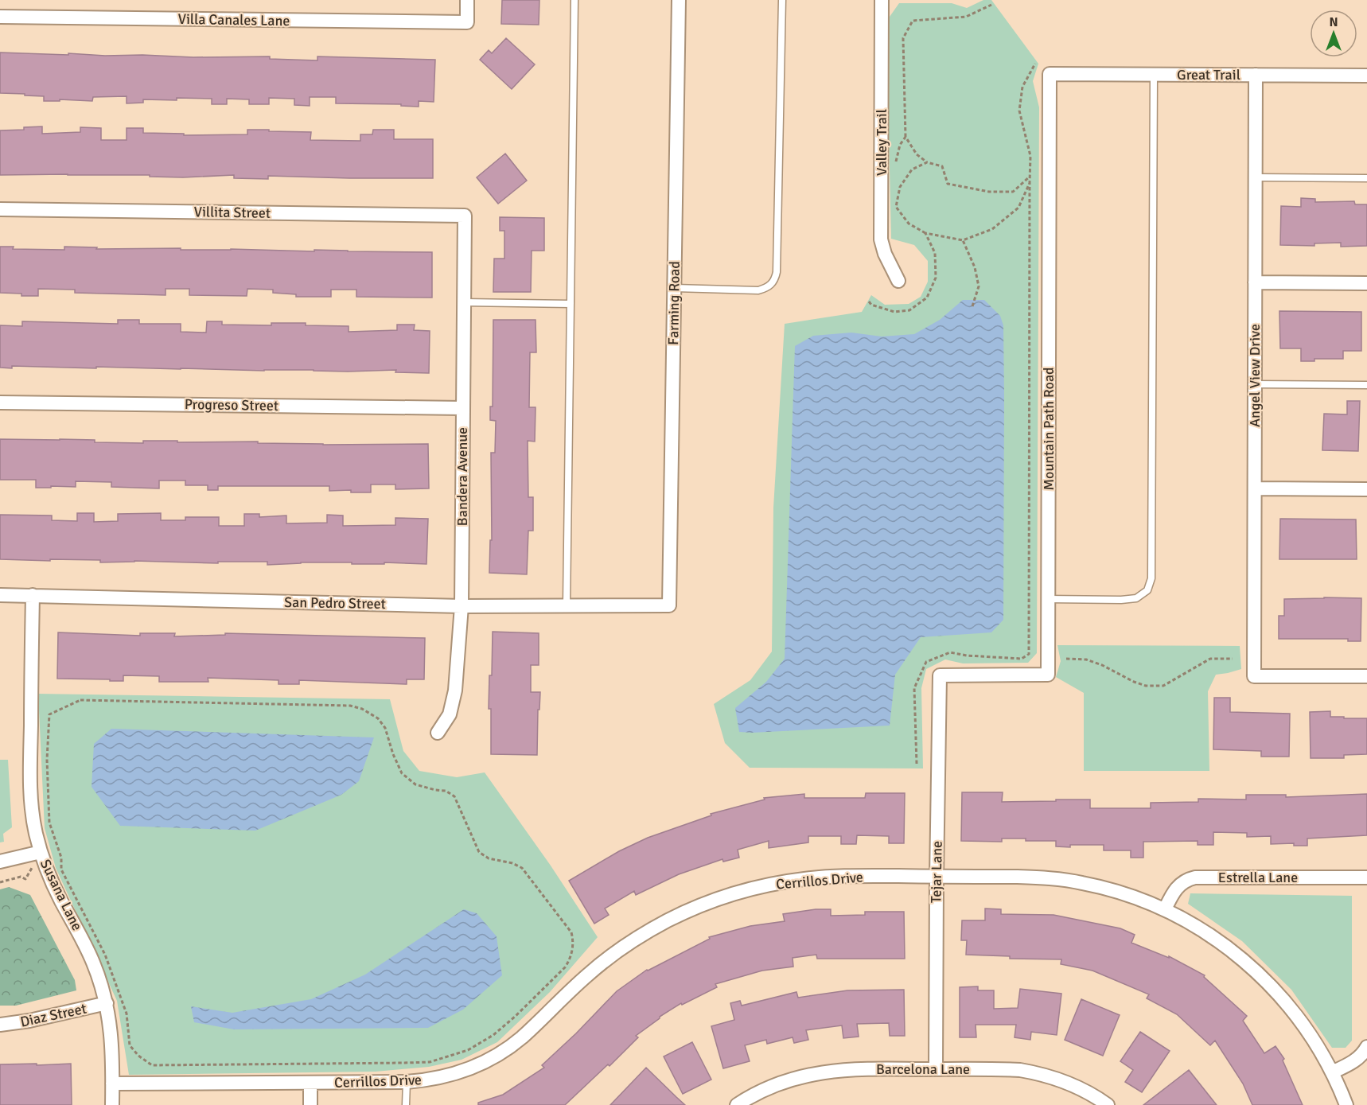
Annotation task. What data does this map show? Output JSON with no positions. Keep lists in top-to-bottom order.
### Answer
{
  "streets": {
    "street": [
      "Villa Canales Lane",
      "Great Trail",
      "Valley Trail",
      "Villita Street",
      "Farming Road",
      "Angel View Drive",
      "Progreso Street",
      "Mountain Path Road",
      "Bandera Avenue",
      "San Pedro Street",
      "Tejar Lane",
      "Estrella Lane",
      "Cerrillos Drive",
      "Susana Lane",
      "Diaz Street",
      "Barcelona Lane"
    ]
  },
  "crossings": [
    ["Great Trail", "Angel View Drive"],
    ["Great Trail", "Mountain Path Road"],
    ["Villita Street", "Bandera Avenue"],
    ["Farming Road", "San Pedro Street"],
    ["Progreso Street", "Bandera Avenue"],
    ["Mountain Path Road", "Tejar Lane"],
    ["Bandera Avenue", "San Pedro Street"],
    ["San Pedro Street", "Susana Lane"],
    ["Tejar Lane", "Cerrillos Drive"],
    ["Tejar Lane", "Barcelona Lane"],
    ["Estrella Lane", "Cerrillos Drive"],
    ["Cerrillos Drive", "Susana Lane"],
    ["Susana Lane", "Diaz Street"]
  ],
  "north": "top"
}
